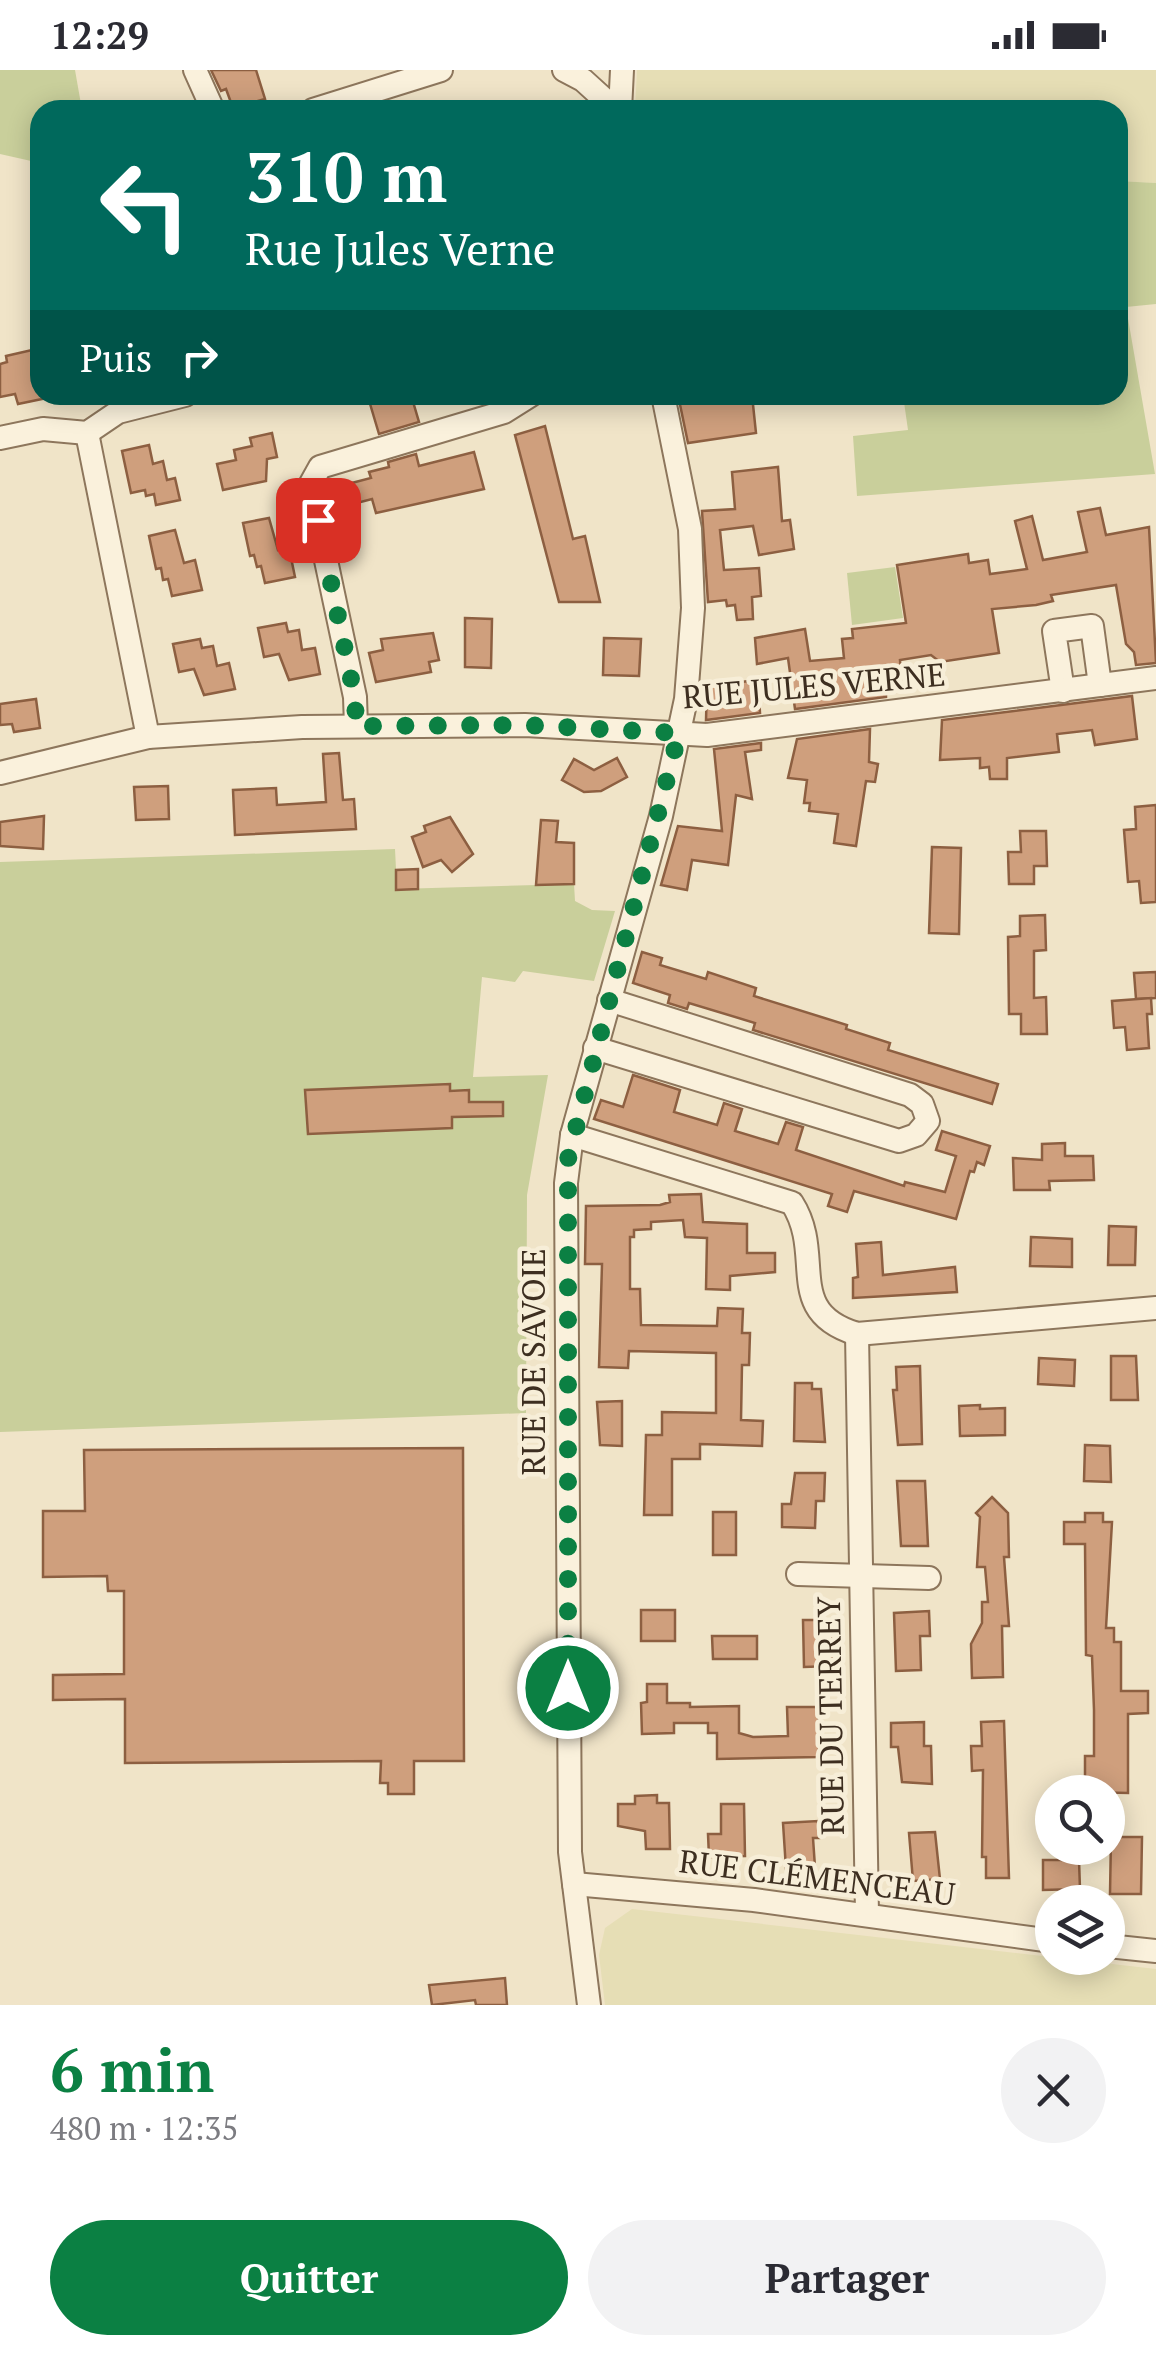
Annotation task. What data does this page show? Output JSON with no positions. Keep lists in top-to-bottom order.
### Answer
{
  "streets": {
    "street": [
      "RUE JULES VERNE",
      "RUE DE SAVOIE",
      "RUE DU TERREY",
      "RUE CLÉMENCEAU"
    ]
  },
  "crossings": [
    ["RUE JULES VERNE", "RUE DE SAVOIE"],
    ["RUE DE SAVOIE", "RUE CLÉMENCEAU"],
    ["RUE DU TERREY", "RUE CLÉMENCEAU"]
  ],
  "page": {
    "status": "12:29",
    "turn": ["310 m", "Rue Jules Verne"],
    "then": "Puis",
    "heading": ["6 min", "480 m · 12:35"],
    "buttons": ["Quitter", "Partager"]
  }
}
